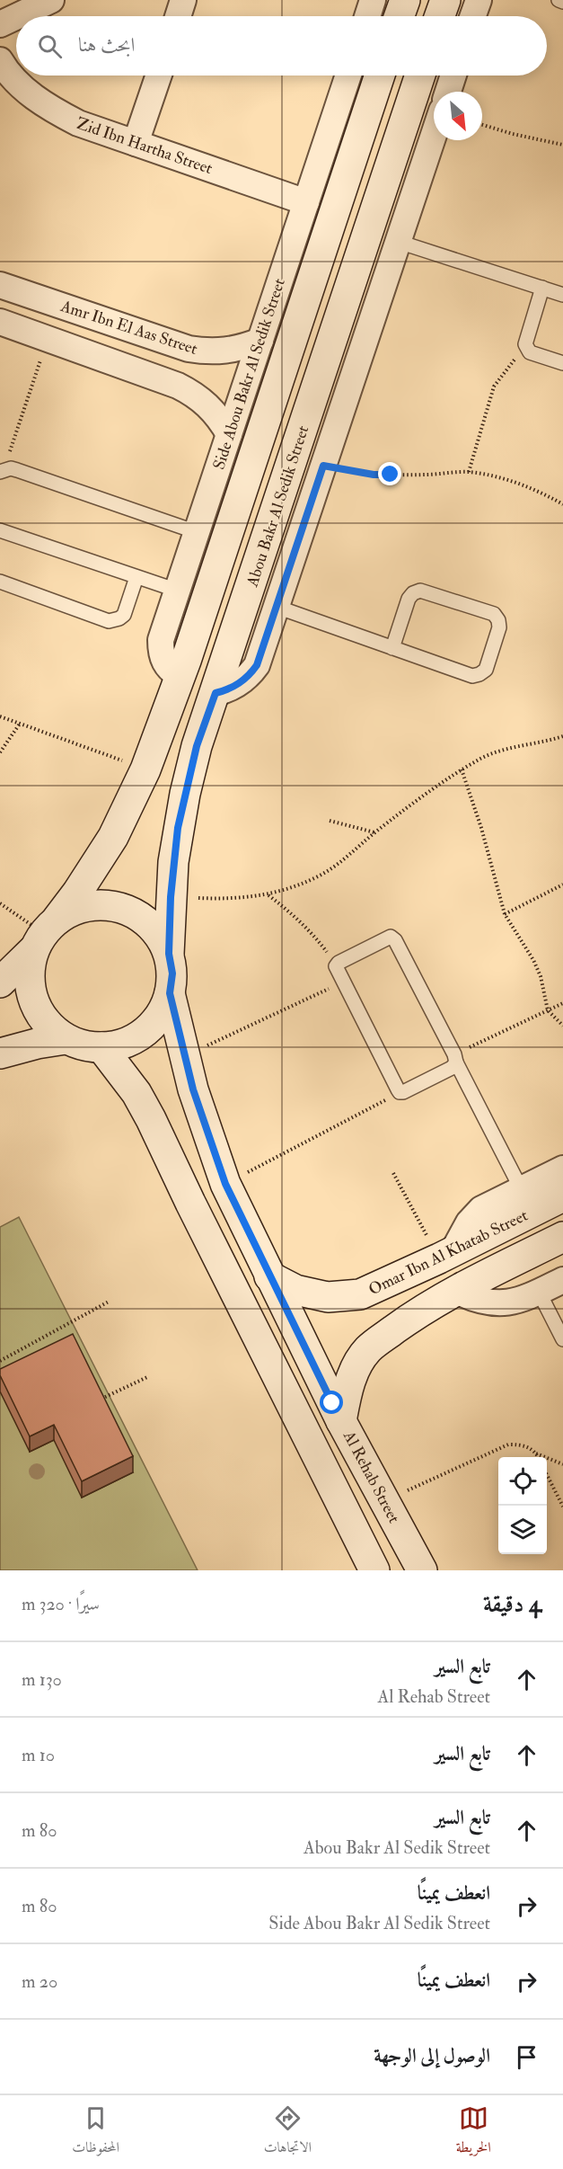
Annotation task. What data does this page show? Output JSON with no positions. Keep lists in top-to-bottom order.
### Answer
{
  "streets": {
    "street": [
      "Zid Ibn Hartha Street",
      "Amr Ibn El Aas Street",
      "Side Abou Bakr Al Sedik Street",
      "Abou Bakr Al Sedik Street",
      "Omar Ibn Al Khatab Street",
      "Al Rehab Street"
    ]
  },
  "crossings": [
    ["Zid Ibn Hartha Street", "Side Abou Bakr Al Sedik Street"],
    ["Amr Ibn El Aas Street", "Side Abou Bakr Al Sedik Street"],
    ["Abou Bakr Al Sedik Street", "Al Rehab Street"],
    ["Omar Ibn Al Khatab Street", "Al Rehab Street"]
  ],
  "north": "bottom right",
  "page": {
    "search": "ابحث هنا",
    "heading": ["4 دقيقة", "سيرًا · 320 m"],
    "list": [
      ["تابع السير", "Al Rehab Street", "130 m"],
      ["تابع السير", "10 m"],
      ["تابع السير", "Abou Bakr Al Sedik Street", "80 m"],
      ["انعطف يمينًا", "Side Abou Bakr Al Sedik Street", "80 m"],
      ["انعطف يمينًا", "20 m"],
      "الوصول إلى الوجهة"
    ],
    "nav": ["الخريطة", "الاتجاهات", "المحفوظات"]
  }
}
